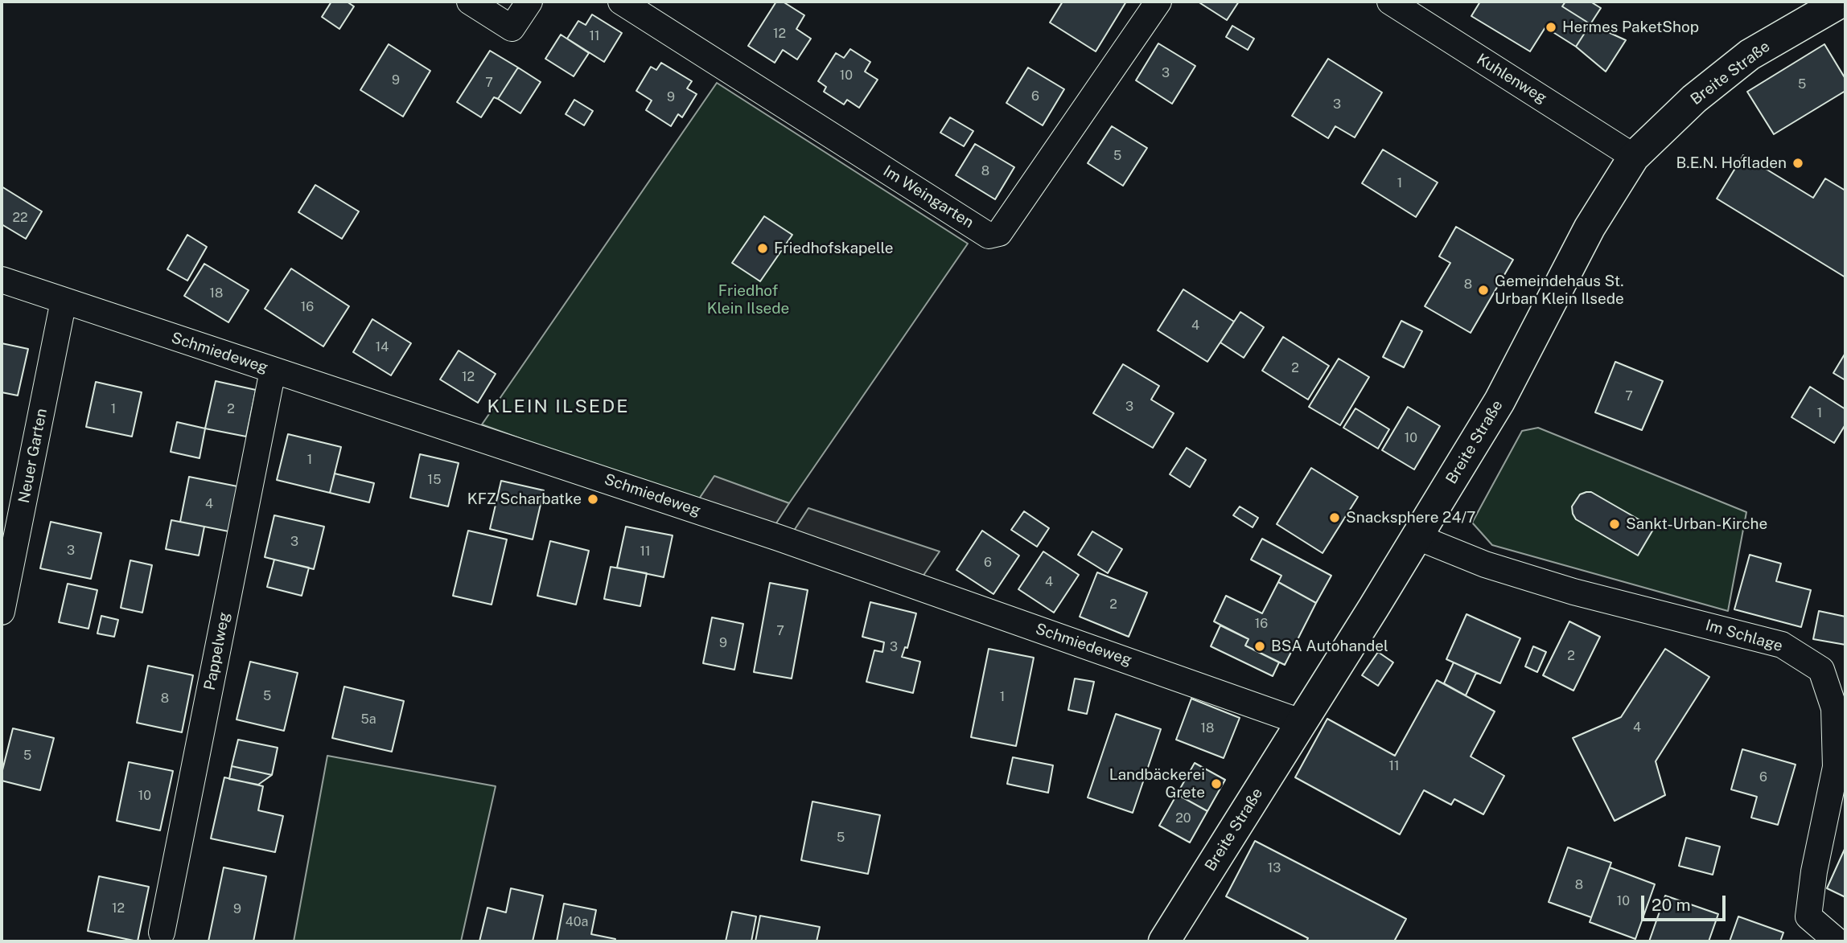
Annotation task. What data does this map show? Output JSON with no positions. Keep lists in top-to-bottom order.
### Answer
{
  "streets": {
    "main road": ["Breite Straße"],
    "street": [
      "Kuhlenweg",
      "Im Weingarten",
      "Schmiedeweg",
      "Neuer Garten",
      "Im Schlage",
      "Pappelweg"
    ]
  },
  "crossings": [
    ["Breite Straße", "Kuhlenweg"],
    ["Breite Straße", "Schmiedeweg"],
    ["Breite Straße", "Im Schlage"],
    ["Schmiedeweg", "Neuer Garten"],
    ["Schmiedeweg", "Pappelweg"]
  ],
  "districts": ["KLEIN ILSEDE"],
  "parks": ["Friedhof Klein Ilsede"],
  "places": [
    "Hermes PaketShop",
    "B.E.N. Hofladen",
    "Friedhofskapelle",
    "Gemeindehaus St. Urban Klein Ilsede",
    "KFZ Scharbatke",
    "Snacksphere 24/7",
    "Sankt-Urban-Kirche",
    "BSA Autohandel",
    "Landbäckerei Grete"
  ],
  "house_numbers": [
    "12",
    "11",
    "3",
    "10",
    "9",
    "7",
    "5",
    "6",
    "9",
    "3",
    "5",
    "8",
    "1",
    "22",
    "8",
    "18",
    "16",
    "4",
    "14",
    "2",
    "12",
    "7",
    "3",
    "1",
    "2",
    "1",
    "10",
    "1",
    "15",
    "4",
    "3",
    "3",
    "11",
    "6",
    "4",
    "2",
    "16",
    "7",
    "9",
    "3",
    "2",
    "5",
    "1",
    "8",
    "5a",
    "4",
    "18",
    "5",
    "11",
    "6",
    "10",
    "20",
    "5",
    "13",
    "8",
    "10",
    "12",
    "9",
    "40a"
  ],
  "scale_bar": "20 m"
}
